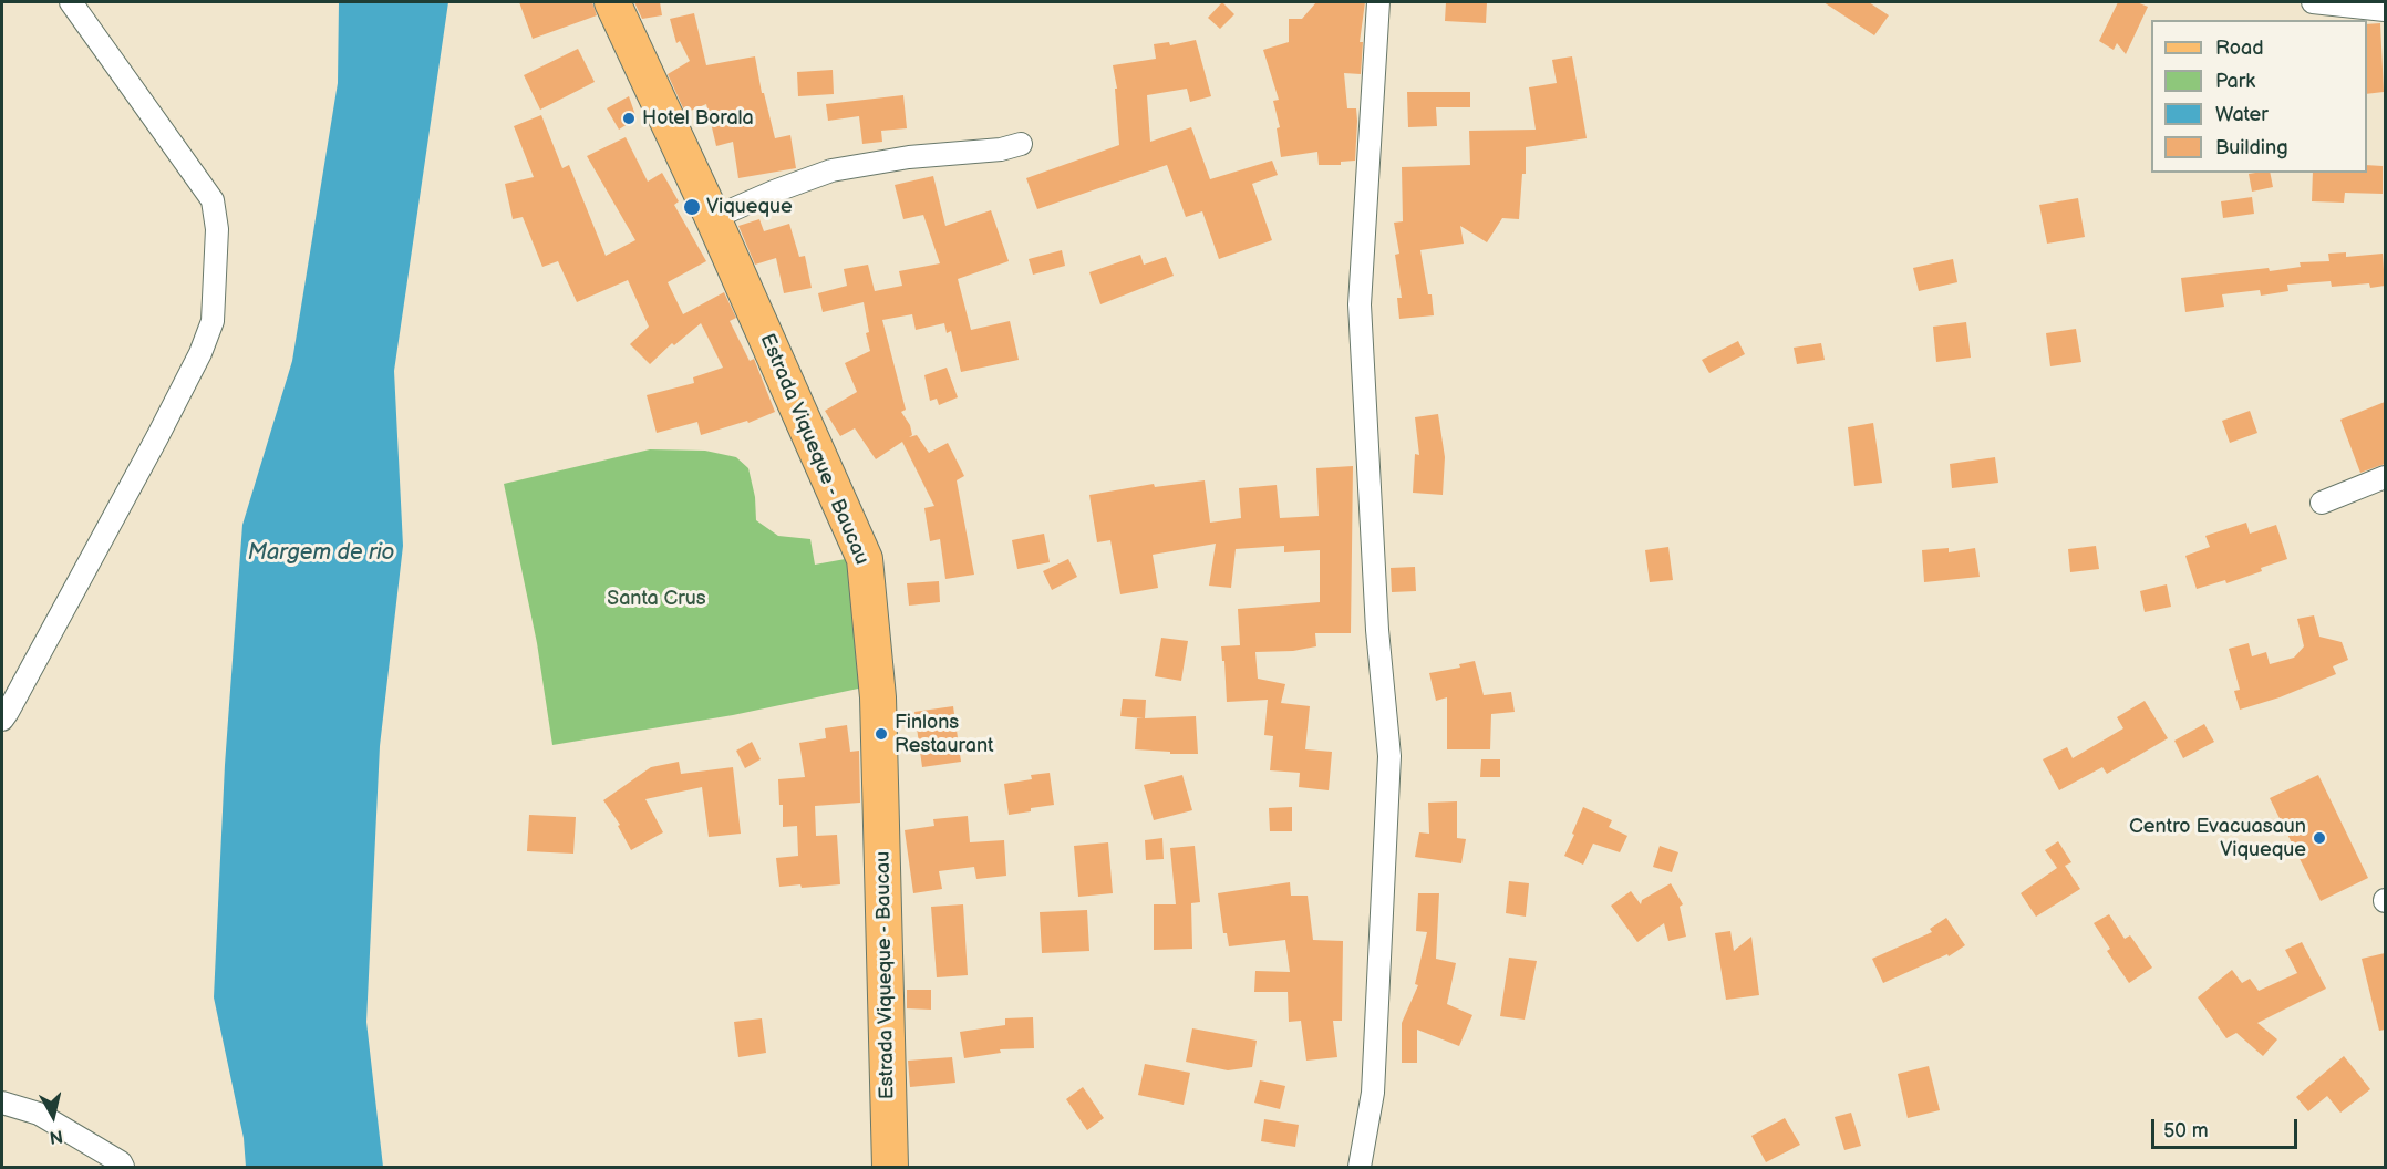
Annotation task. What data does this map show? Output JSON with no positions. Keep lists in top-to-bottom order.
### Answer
{
  "streets": {
    "main road": ["Estrada Viqueque - Baucau"]
  },
  "water": ["Margem de rio"],
  "parks": ["Santa Crus"],
  "places": [
    "Hotel Borala",
    "Viqueque",
    "Finlons Restaurant",
    "Centro Evacuasaun Viqueque"
  ],
  "legend": [
    "Road",
    "Park",
    "Water",
    "Building"
  ],
  "scale_bar": "50 m",
  "north": "bottom"
}
